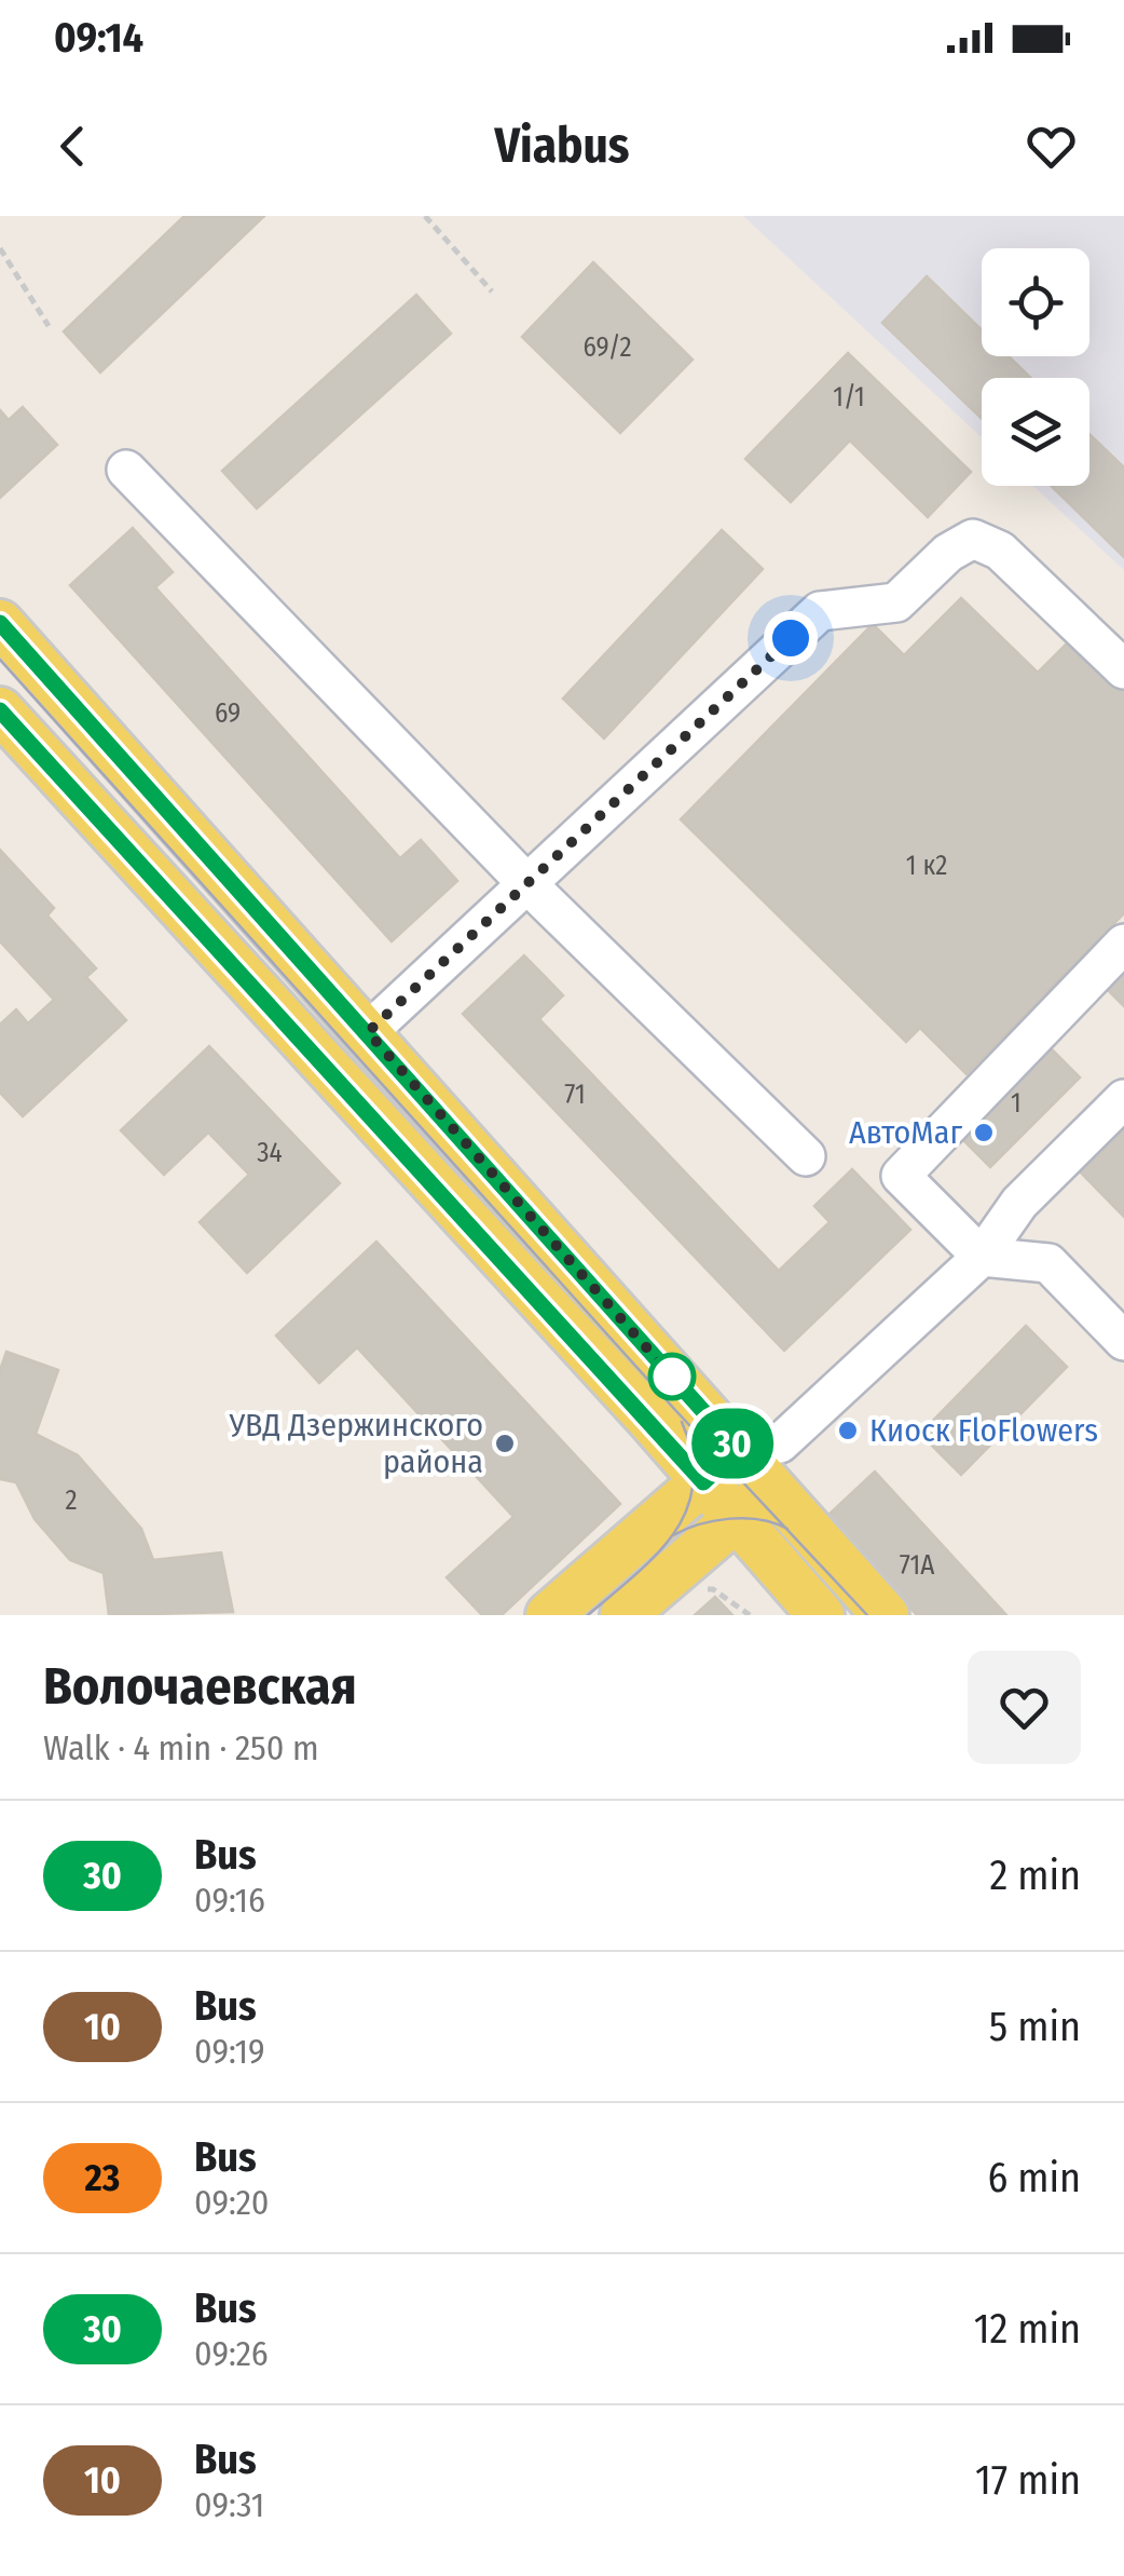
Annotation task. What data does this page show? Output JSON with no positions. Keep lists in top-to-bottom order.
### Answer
{
  "places": ["АвтоМаг", "Киоск FloFlowers", "УВД Дзержинского района"],
  "lines": ["bus line 30"],
  "house_numbers": [
    "69/2",
    "1/1",
    "69",
    "1 к2",
    "71",
    "1",
    "34",
    "2",
    "71А"
  ],
  "page": {
    "status": "09:14",
    "header": "Viabus",
    "on_map": "30",
    "heading": ["Волочаевская", "Walk · 4 min · 250 m"],
    "list": [
      {
        "mark": "30",
        "name": "Bus",
        "note": "09:16",
        "value": "2 min"
      },
      {
        "mark": "10",
        "name": "Bus",
        "note": "09:19",
        "value": "5 min"
      },
      {
        "mark": "23",
        "name": "Bus",
        "note": "09:20",
        "value": "6 min"
      },
      {
        "mark": "30",
        "name": "Bus",
        "note": "09:26",
        "value": "12 min"
      },
      {
        "mark": "10",
        "name": "Bus",
        "note": "09:31",
        "value": "17 min"
      }
    ]
  }
}
